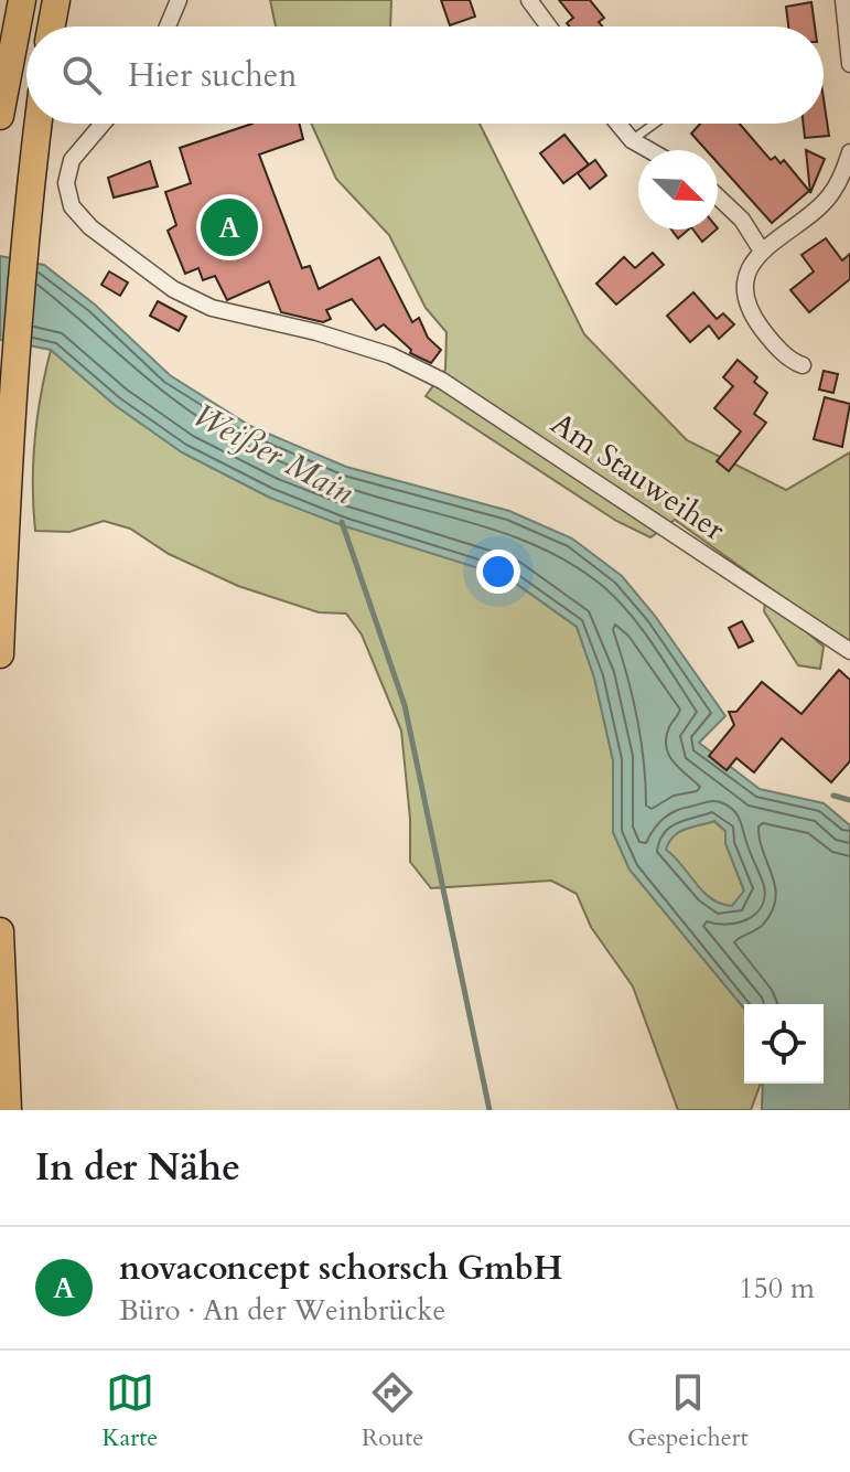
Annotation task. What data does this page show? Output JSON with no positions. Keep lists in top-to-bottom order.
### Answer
{
  "streets": {
    "street": ["Am Stauweiher"]
  },
  "water": ["Weißer Main"],
  "north": "bottom right",
  "page": {
    "search": "Hier suchen",
    "pins": "A",
    "heading": "In der Nähe",
    "list": [
      {
        "mark": "A",
        "name": "novaconcept schorsch GmbH",
        "note": "Büro · An der Weinbrücke",
        "value": "150 m"
      }
    ],
    "nav": ["Karte", "Route", "Gespeichert"]
  }
}
